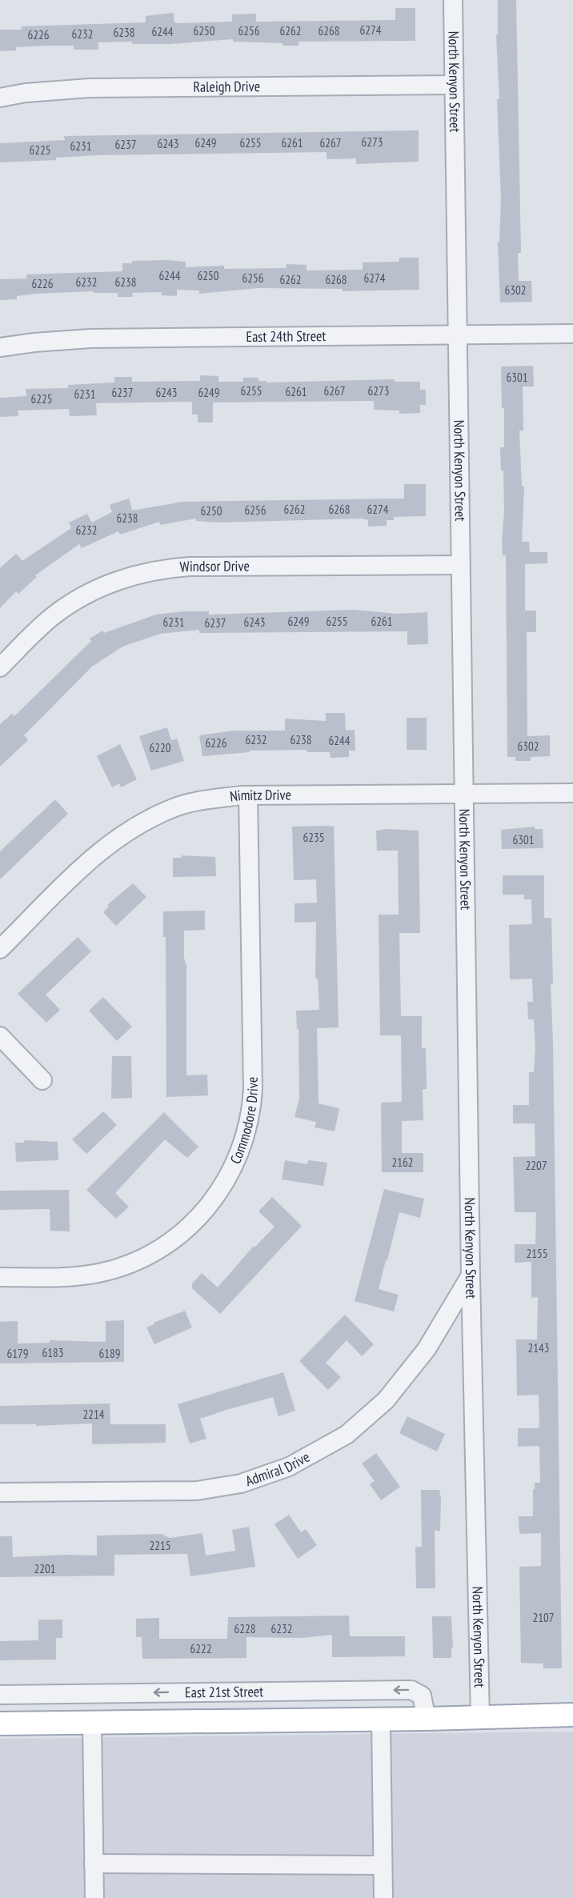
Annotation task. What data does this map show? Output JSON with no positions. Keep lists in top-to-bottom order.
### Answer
{
  "streets": {
    "main road": ["East 21st Street"],
    "street": [
      "North Kenyon Street",
      "Raleigh Drive",
      "East 24th Street",
      "Windsor Drive",
      "Nimitz Drive",
      "Commodore Drive",
      "Admiral Drive"
    ]
  },
  "crossings": [
    ["North Kenyon Street", "Raleigh Drive"],
    ["North Kenyon Street", "East 24th Street"],
    ["North Kenyon Street", "Windsor Drive"],
    ["North Kenyon Street", "Nimitz Drive"],
    ["North Kenyon Street", "Admiral Drive"],
    ["North Kenyon Street", "East 21st Street"],
    ["Nimitz Drive", "Commodore Drive"]
  ],
  "house_numbers": [
    "6274",
    "6250",
    "6256",
    "6262",
    "6268",
    "6244",
    "6238",
    "6232",
    "6226",
    "6273",
    "6249",
    "6255",
    "6261",
    "6267",
    "6243",
    "6237",
    "6231",
    "6225",
    "6244",
    "6250",
    "6256",
    "6274",
    "6262",
    "6268",
    "6232",
    "6238",
    "6226",
    "6302",
    "6301",
    "6255",
    "6267",
    "6273",
    "6261",
    "6237",
    "6243",
    "6249",
    "6231",
    "6225",
    "6262",
    "6268",
    "6274",
    "6256",
    "6250",
    "6238",
    "6232",
    "6249",
    "6255",
    "6261",
    "6231",
    "6243",
    "6237",
    "6232",
    "6238",
    "6244",
    "6226",
    "6302",
    "6220",
    "6235",
    "6301",
    "2162",
    "2207",
    "2155",
    "2143",
    "6183",
    "6179",
    "6189",
    "2214",
    "2215",
    "2201",
    "2107",
    "6228",
    "6232",
    "6222"
  ]
}
